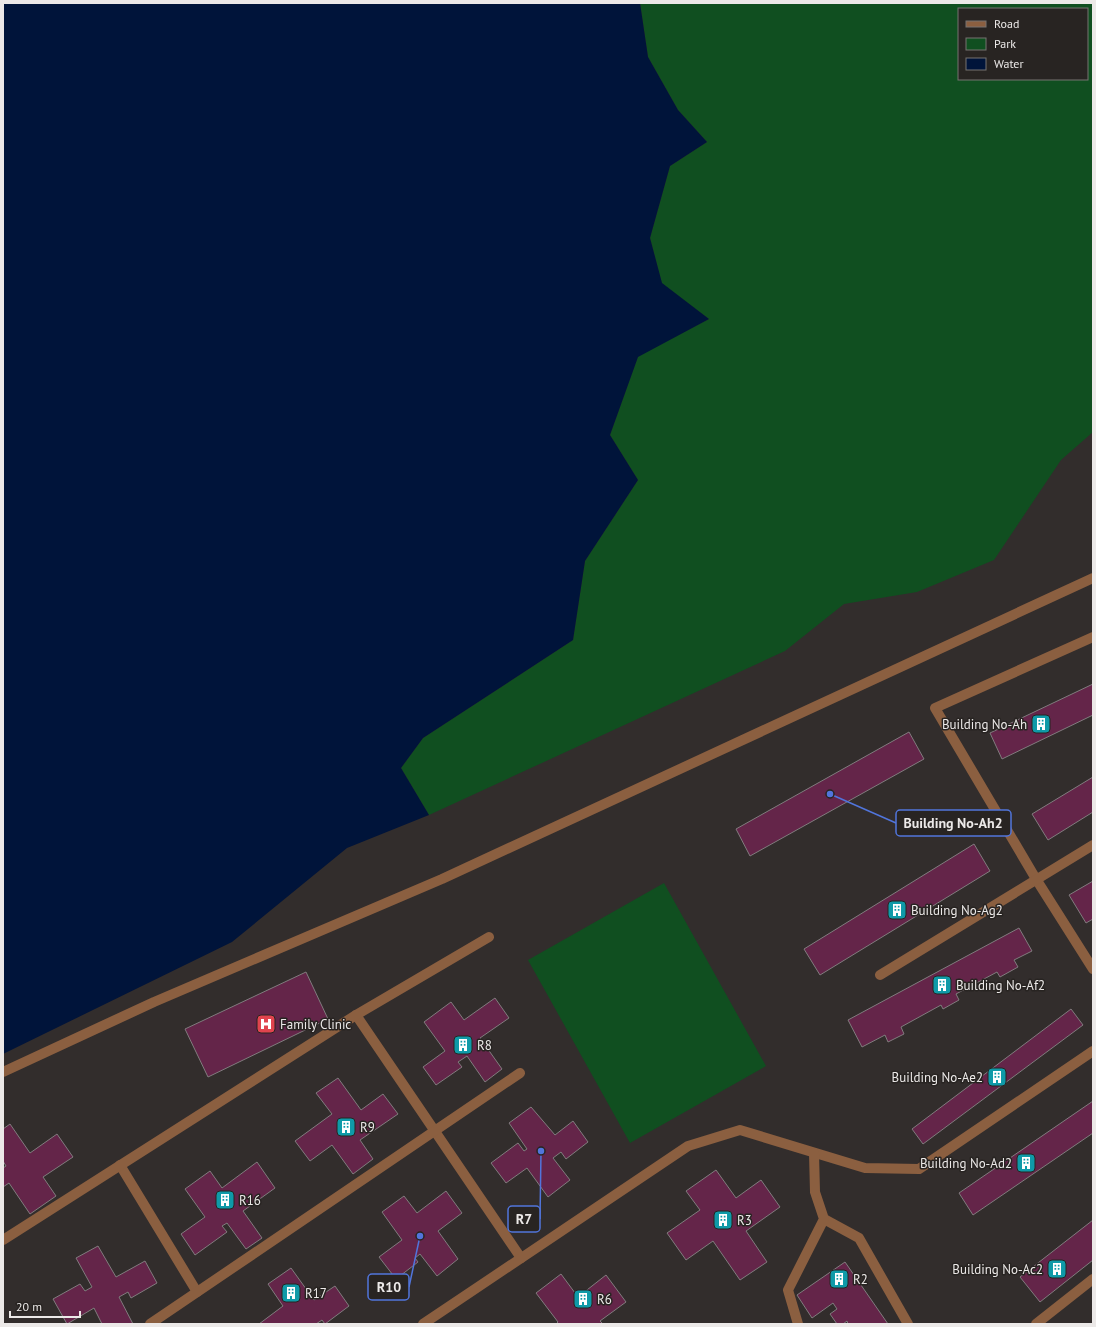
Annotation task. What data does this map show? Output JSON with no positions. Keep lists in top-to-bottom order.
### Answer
{
  "places": {
    "building": [
      "Building No-Ah",
      "Building No-Ag2",
      "Building No-Af2",
      "R8",
      "Building No-Ae2",
      "R9",
      "Building No-Ad2",
      "R16",
      "R3",
      "Building No-Ac2",
      "R2",
      "R17",
      "R6"
    ],
    "other": ["Building No-Ah2", "R7", "R10"],
    "hospital": ["Family Clinic"]
  },
  "legend": ["Road", "Park", "Water"],
  "scale_bar": "20 m"
}
